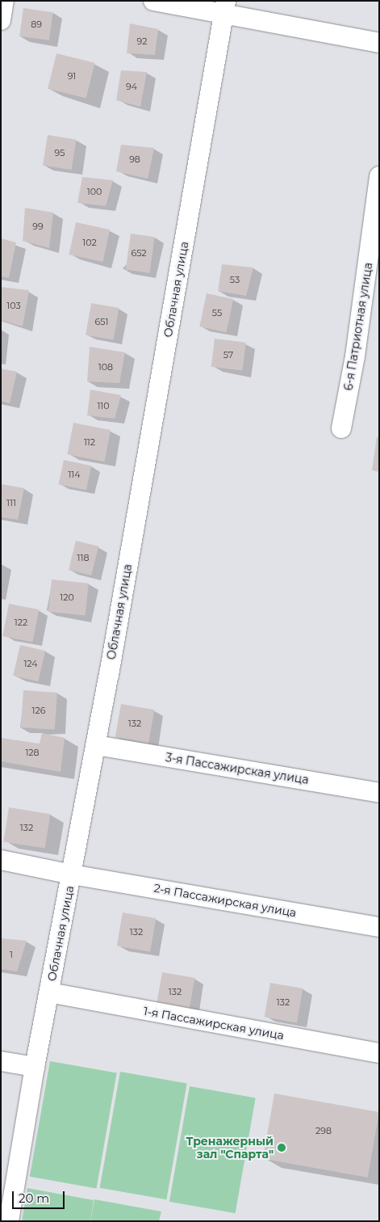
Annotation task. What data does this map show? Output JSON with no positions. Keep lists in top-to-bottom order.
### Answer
{
  "streets": {
    "street": [
      "Облачная улица",
      "6-я Патриотная улица",
      "3-я Пассажирская улица",
      "2-я Пассажирская улица",
      "1-я Пассажирская улица"
    ]
  },
  "crossings": [
    ["Облачная улица", "3-я Пассажирская улица"],
    ["Облачная улица", "2-я Пассажирская улица"],
    ["Облачная улица", "1-я Пассажирская улица"]
  ],
  "places": ["Тренажерный зал \"Спарта\""],
  "house_numbers": [
    "89",
    "92",
    "91",
    "94",
    "95",
    "98",
    "100",
    "99",
    "102",
    "652",
    "53",
    "103",
    "55",
    "651",
    "57",
    "108",
    "110",
    "112",
    "114",
    "111",
    "118",
    "120",
    "122",
    "124",
    "126",
    "132",
    "128",
    "132",
    "132",
    "1",
    "132",
    "132",
    "298"
  ],
  "scale_bar": "20 m"
}
